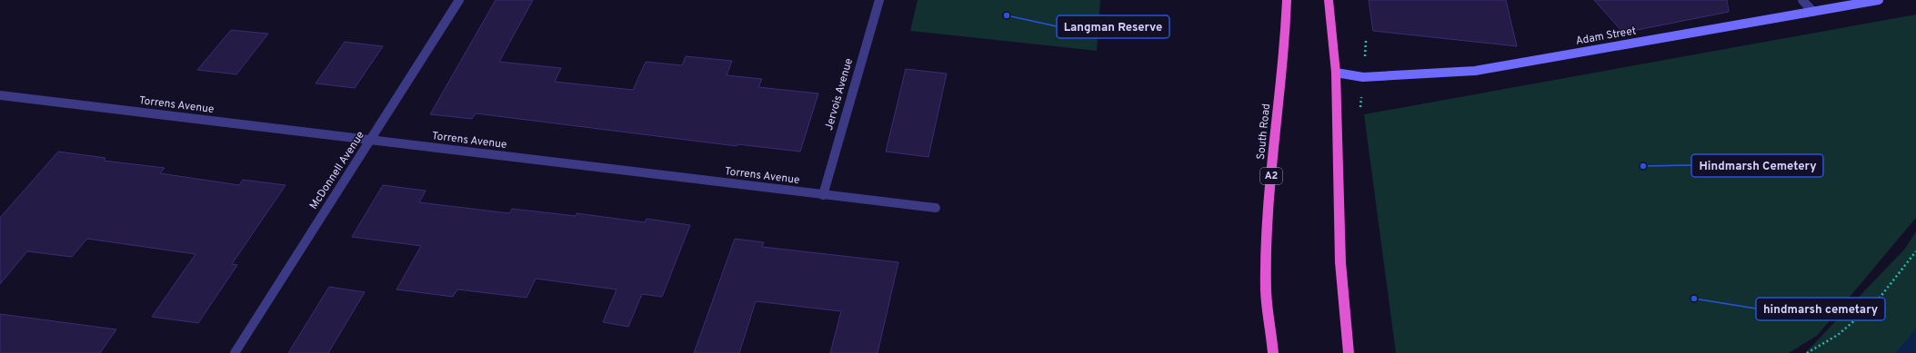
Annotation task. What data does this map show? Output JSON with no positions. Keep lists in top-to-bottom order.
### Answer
{
  "streets": {
    "highway": ["South Road", "A2"],
    "main road": ["Adam Street"],
    "street": ["Jervois Avenue", "Torrens Avenue", "McDonnell Avenue"]
  },
  "crossings": [
    ["Jervois Avenue", "Torrens Avenue"],
    ["Torrens Avenue", "McDonnell Avenue"]
  ],
  "places": ["Langman Reserve", "Hindmarsh Cemetery", "hindmarsh cemetary"]
}
